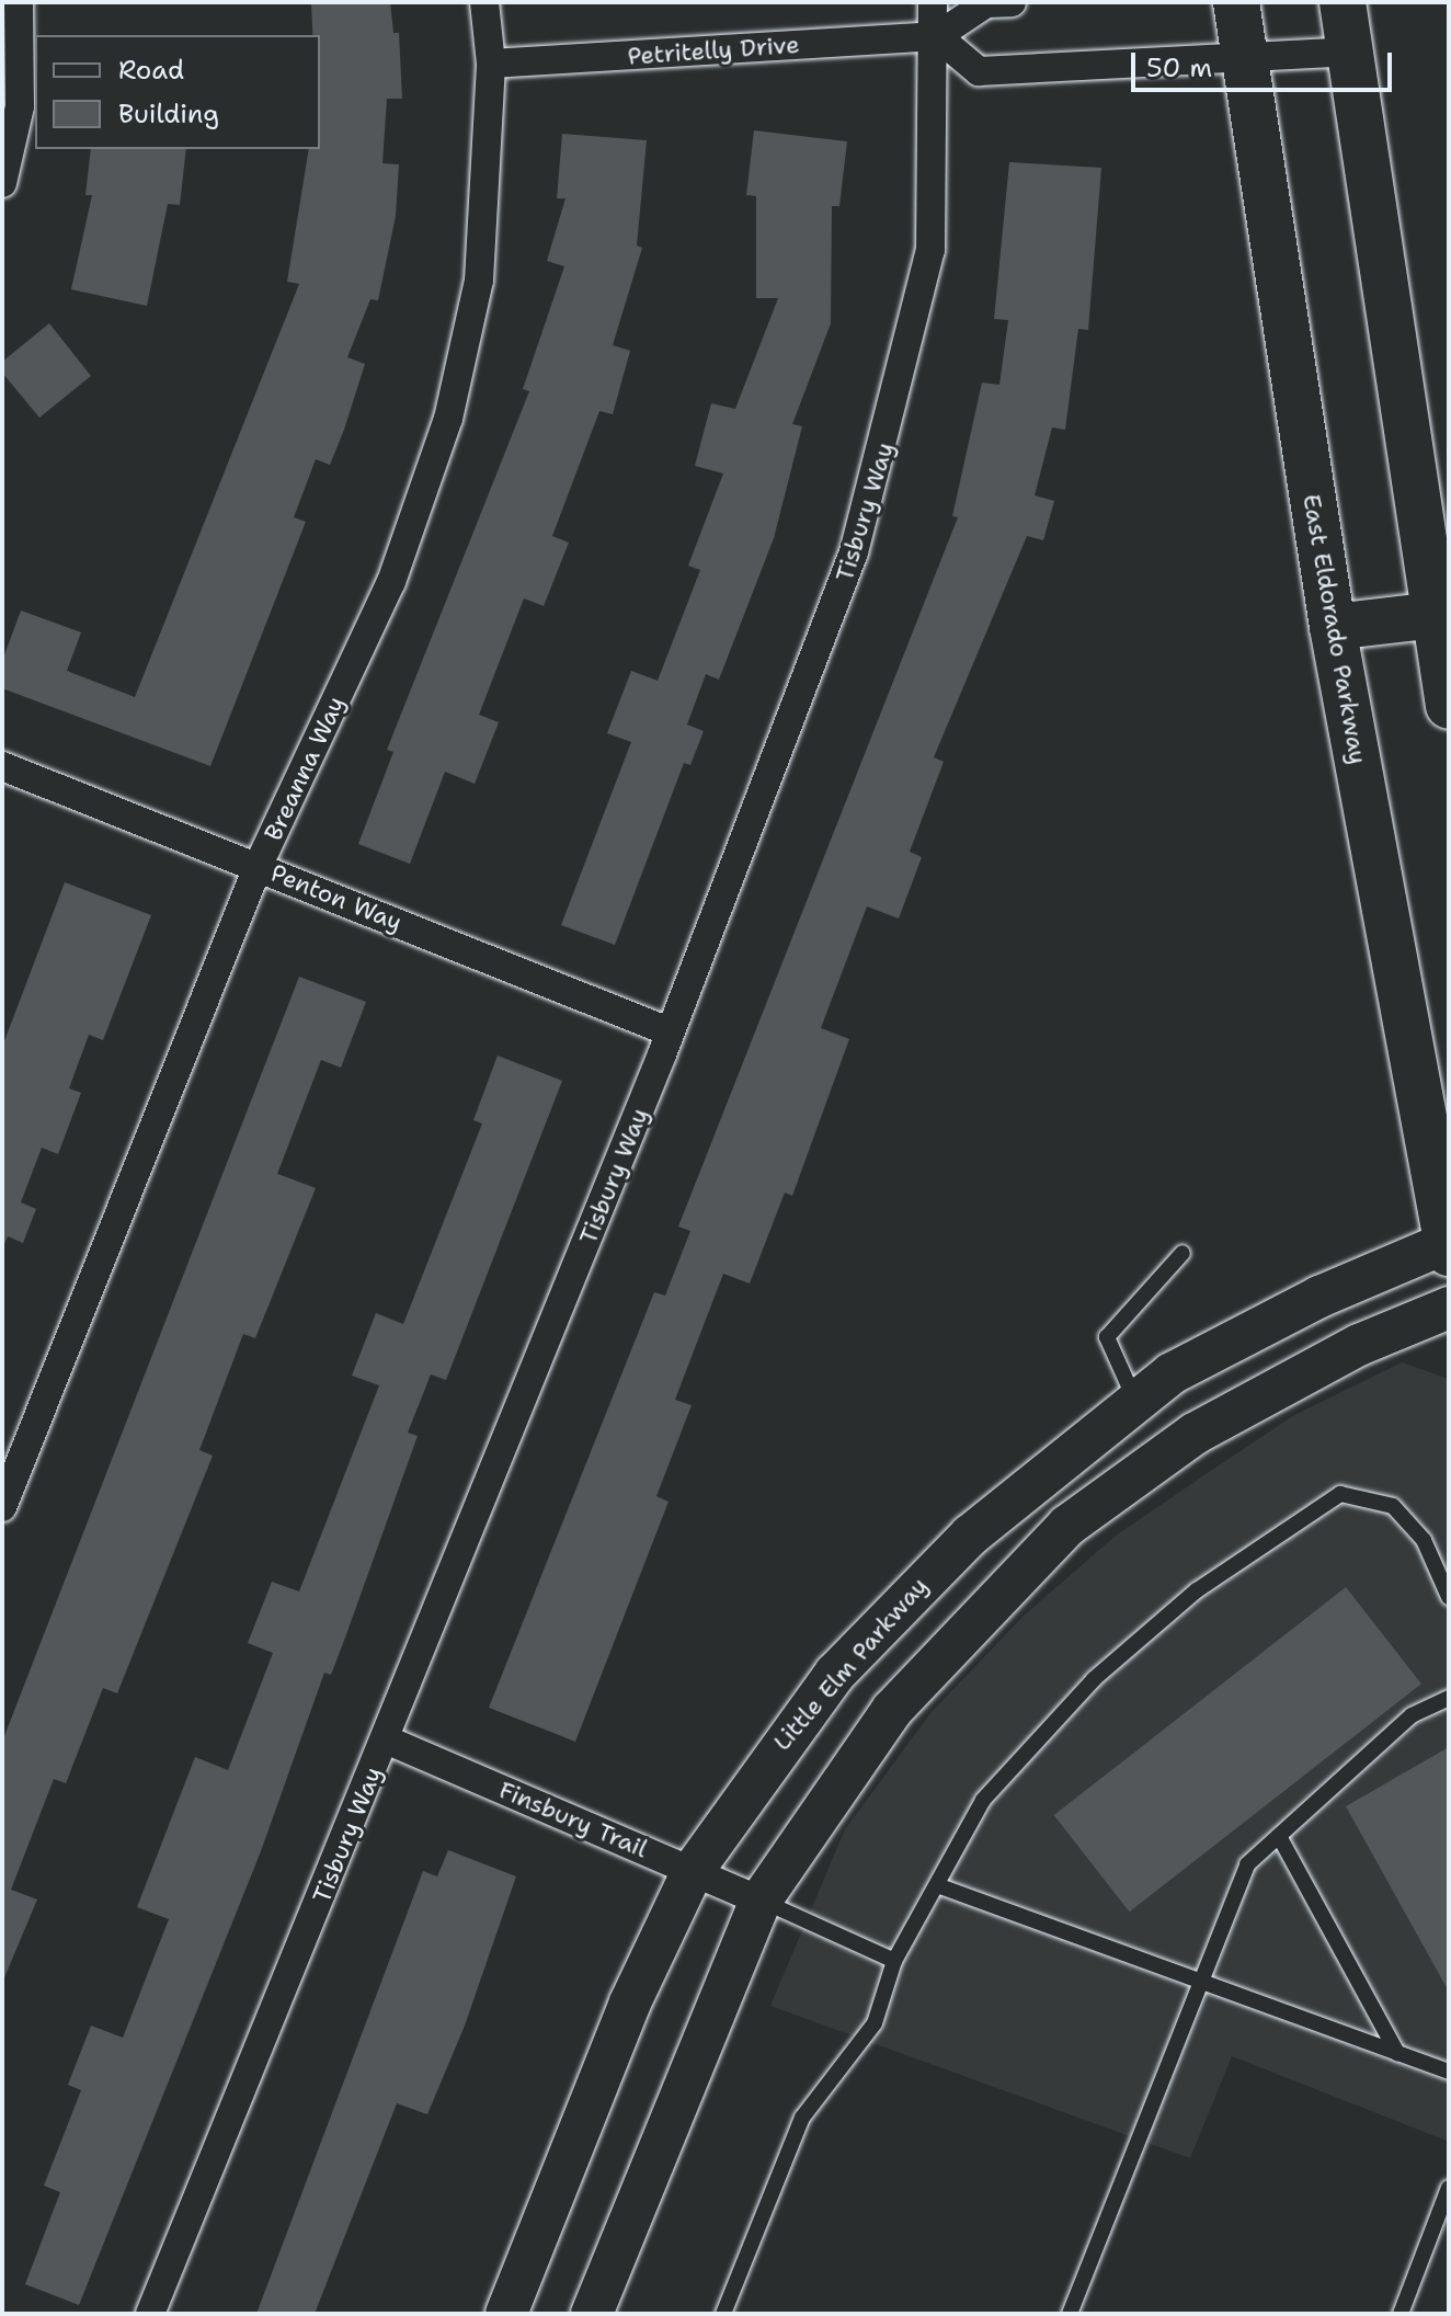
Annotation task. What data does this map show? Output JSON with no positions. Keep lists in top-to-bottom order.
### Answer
{
  "streets": {
    "main road": ["East Eldorado Parkway", "Little Elm Parkway"],
    "street": [
      "Petritelly Drive",
      "Tisbury Way",
      "Breanna Way",
      "Penton Way",
      "Finsbury Trail"
    ]
  },
  "crossings": [
    ["Petritelly Drive", "Tisbury Way"],
    ["Petritelly Drive", "Breanna Way"],
    ["Tisbury Way", "Penton Way"],
    ["Tisbury Way", "Finsbury Trail"],
    ["East Eldorado Parkway", "Little Elm Parkway"],
    ["Breanna Way", "Penton Way"],
    ["Little Elm Parkway", "Finsbury Trail"]
  ],
  "legend": ["Road", "Building"],
  "scale_bar": "50 m"
}
